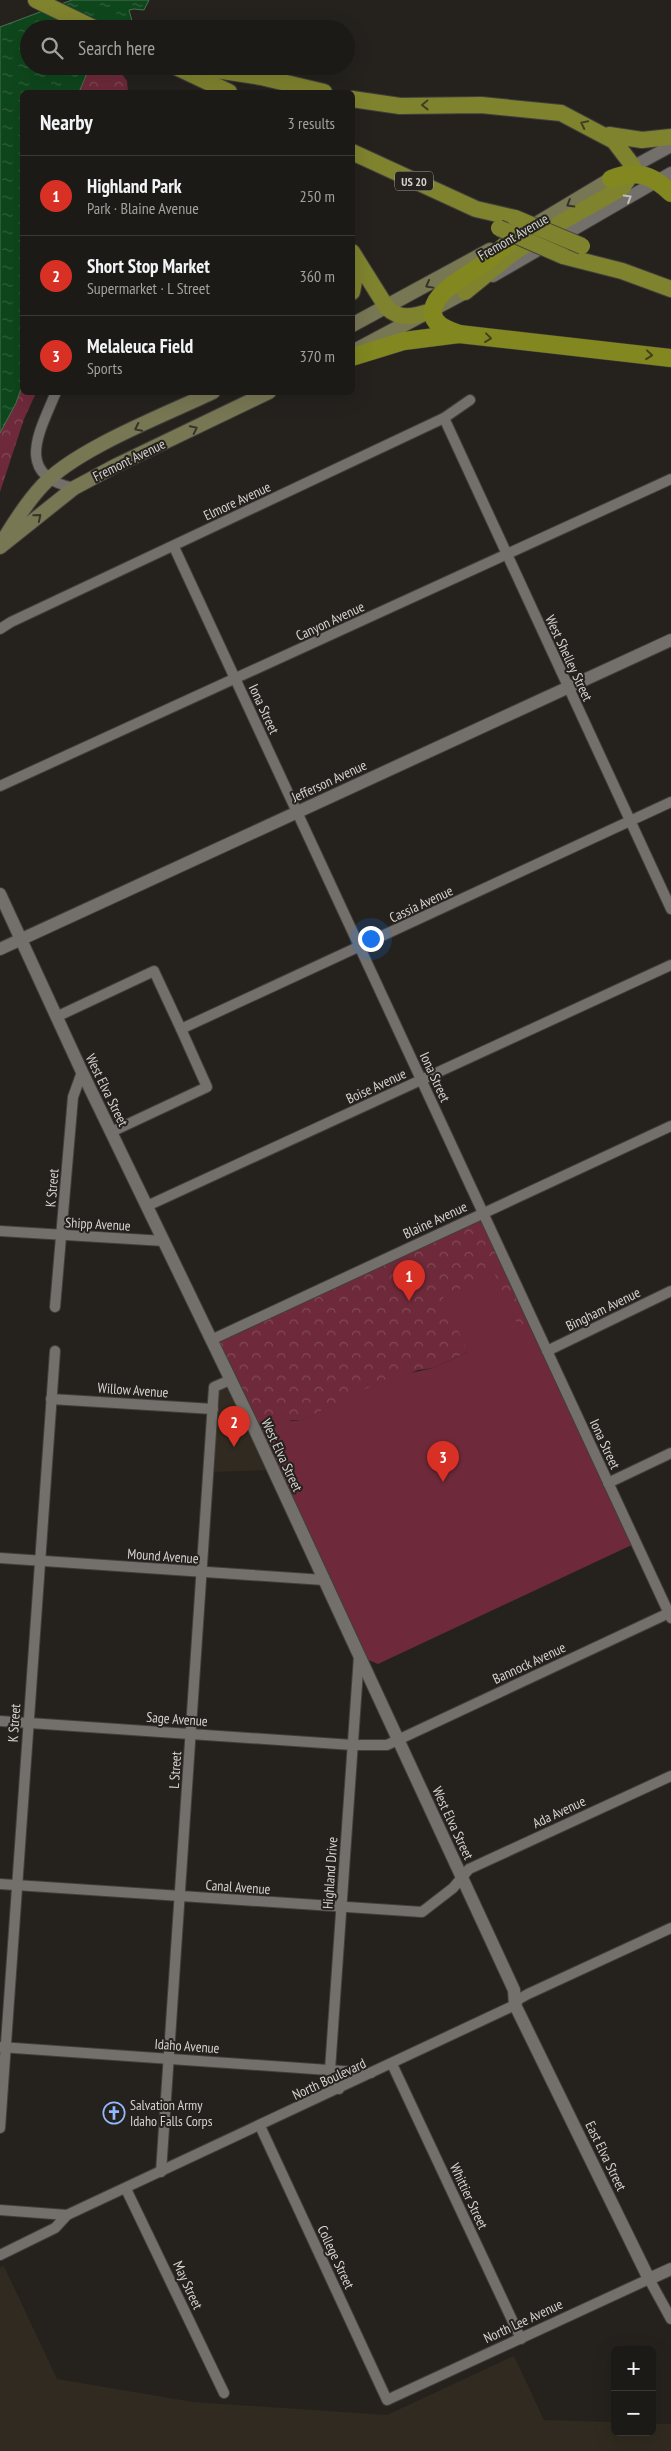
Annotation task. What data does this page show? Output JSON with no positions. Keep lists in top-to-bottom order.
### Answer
{
  "streets": {
    "highway": ["US 20"],
    "main road": ["Fremont Avenue"],
    "street": [
      "Elmore Avenue",
      "Canyon Avenue",
      "West Shelley Street",
      "Iona Street",
      "Jefferson Avenue",
      "Cassia Avenue",
      "Boise Avenue",
      "West Elva Street",
      "K Street",
      "Blaine Avenue",
      "Shipp Avenue",
      "Bingham Avenue",
      "Willow Avenue",
      "Mound Avenue",
      "Bannock Avenue",
      "Sage Avenue",
      "L Street",
      "Ada Avenue",
      "Highland Drive",
      "Canal Avenue",
      "Idaho Avenue",
      "North Boulevard",
      "East Elva Street",
      "Whittier Street",
      "College Street",
      "May Street",
      "North Lee Avenue"
    ]
  },
  "crossings": [
    ["US 20", "Fremont Avenue"],
    ["Elmore Avenue", "West Shelley Street"],
    ["Elmore Avenue", "Iona Street"],
    ["Canyon Avenue", "West Shelley Street"],
    ["Canyon Avenue", "Iona Street"],
    ["West Shelley Street", "Jefferson Avenue"],
    ["West Shelley Street", "Cassia Avenue"],
    ["Iona Street", "Jefferson Avenue"],
    ["Iona Street", "Cassia Avenue"],
    ["Iona Street", "Boise Avenue"],
    ["Iona Street", "Blaine Avenue"],
    ["Iona Street", "Bingham Avenue"],
    ["Iona Street", "Bannock Avenue"],
    ["Jefferson Avenue", "West Elva Street"],
    ["Boise Avenue", "West Elva Street"],
    ["West Elva Street", "K Street"],
    ["West Elva Street", "Blaine Avenue"],
    ["West Elva Street", "Shipp Avenue"],
    ["West Elva Street", "Mound Avenue"],
    ["West Elva Street", "Bannock Avenue"],
    ["West Elva Street", "L Street"],
    ["West Elva Street", "Ada Avenue"],
    ["West Elva Street", "Highland Drive"],
    ["West Elva Street", "Canal Avenue"],
    ["West Elva Street", "North Boulevard"],
    ["West Elva Street", "East Elva Street"],
    ["K Street", "Shipp Avenue"],
    ["K Street", "Willow Avenue"],
    ["K Street", "Mound Avenue"],
    ["K Street", "Sage Avenue"],
    ["K Street", "Canal Avenue"],
    ["K Street", "Idaho Avenue"],
    ["Willow Avenue", "L Street"],
    ["Mound Avenue", "L Street"],
    ["Bannock Avenue", "Sage Avenue"],
    ["Bannock Avenue", "Highland Drive"],
    ["Sage Avenue", "L Street"],
    ["Sage Avenue", "Highland Drive"],
    ["L Street", "Canal Avenue"],
    ["L Street", "Idaho Avenue"],
    ["L Street", "North Boulevard"],
    ["Ada Avenue", "Canal Avenue"],
    ["Highland Drive", "Canal Avenue"],
    ["Highland Drive", "Idaho Avenue"],
    ["Highland Drive", "North Boulevard"],
    ["Idaho Avenue", "North Boulevard"],
    ["North Boulevard", "East Elva Street"],
    ["North Boulevard", "Whittier Street"],
    ["North Boulevard", "College Street"],
    ["North Boulevard", "May Street"],
    ["East Elva Street", "North Lee Avenue"],
    ["Whittier Street", "North Lee Avenue"],
    ["College Street", "North Lee Avenue"]
  ],
  "places": {
    "church": ["Salvation Army Idaho Falls Corps"]
  },
  "page": {
    "search": "Search here",
    "heading": ["Nearby", "3 results"],
    "list": [
      {
        "mark": "1",
        "name": "Highland Park",
        "note": "Park · Blaine Avenue",
        "value": "250 m"
      },
      {
        "mark": "2",
        "name": "Short Stop Market",
        "note": "Supermarket · L Street",
        "value": "360 m"
      },
      {
        "mark": "3",
        "name": "Melaleuca Field",
        "note": "Sports",
        "value": "370 m"
      }
    ],
    "pins": ["1", "2", "3"],
    "map_buttons": ["+", "−"]
  }
}
